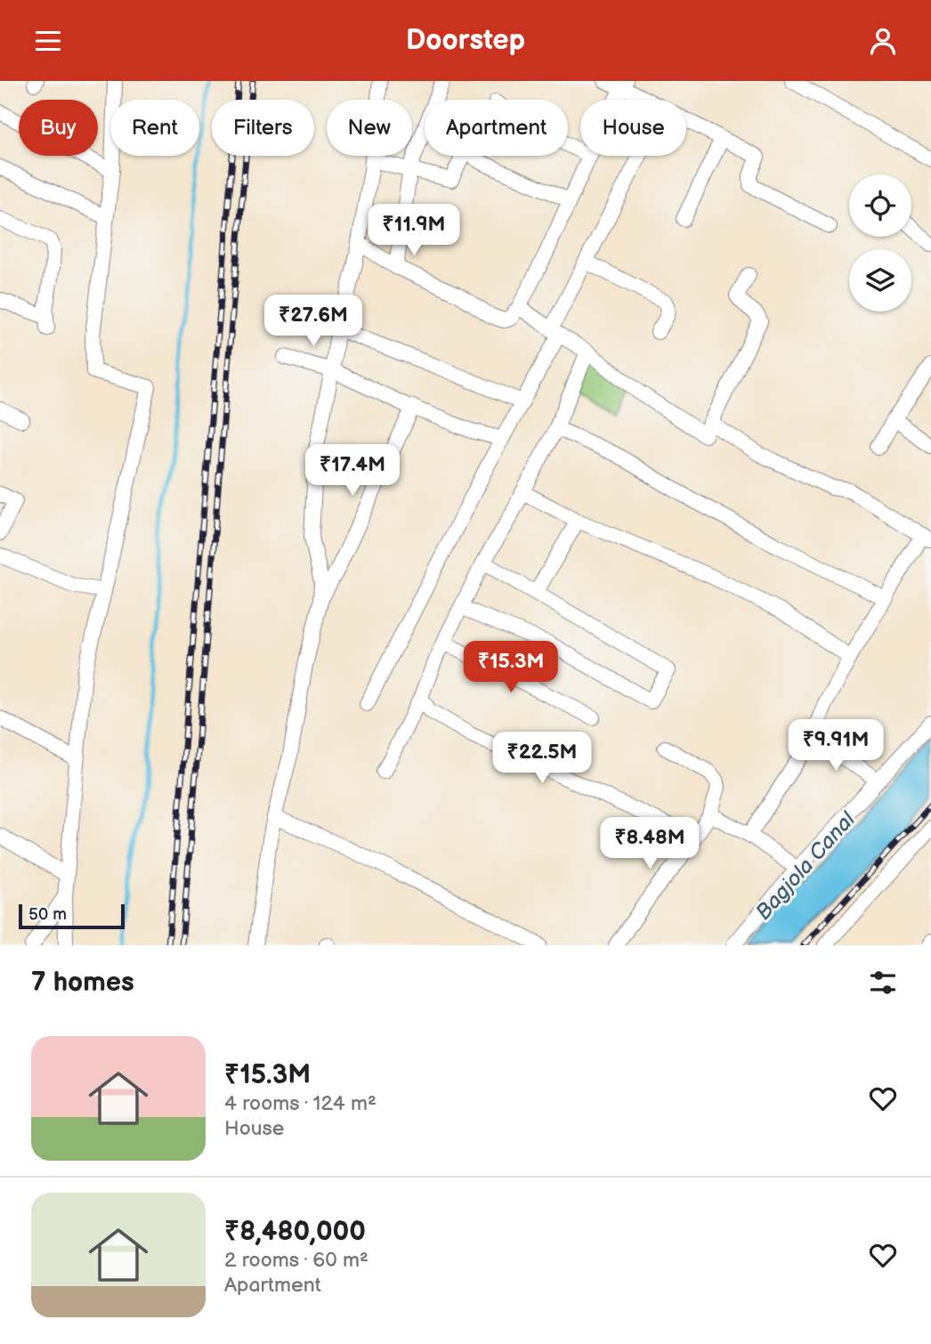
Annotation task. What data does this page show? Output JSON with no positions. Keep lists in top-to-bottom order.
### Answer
{
  "water": ["Bagjola Canal"],
  "scale_bar": "50 m",
  "page": {
    "header": "Doorstep",
    "chip": [
      "Buy",
      "Rent",
      "Filters",
      "New",
      "Apartment",
      "House"
    ],
    "price": [
      "₹11.9M",
      "₹27.6M",
      "₹17.4M",
      "₹15.3M",
      "₹9.91M",
      "₹22.5M",
      "₹8.48M"
    ],
    "scale": "50 m",
    "heading": "7 homes",
    "list": [
      {
        "name": "₹15.3M",
        "note": "4 rooms · 124 m² · House"
      },
      {
        "name": "₹8,480,000",
        "note": "2 rooms · 60 m² · Apartment"
      }
    ]
  }
}
